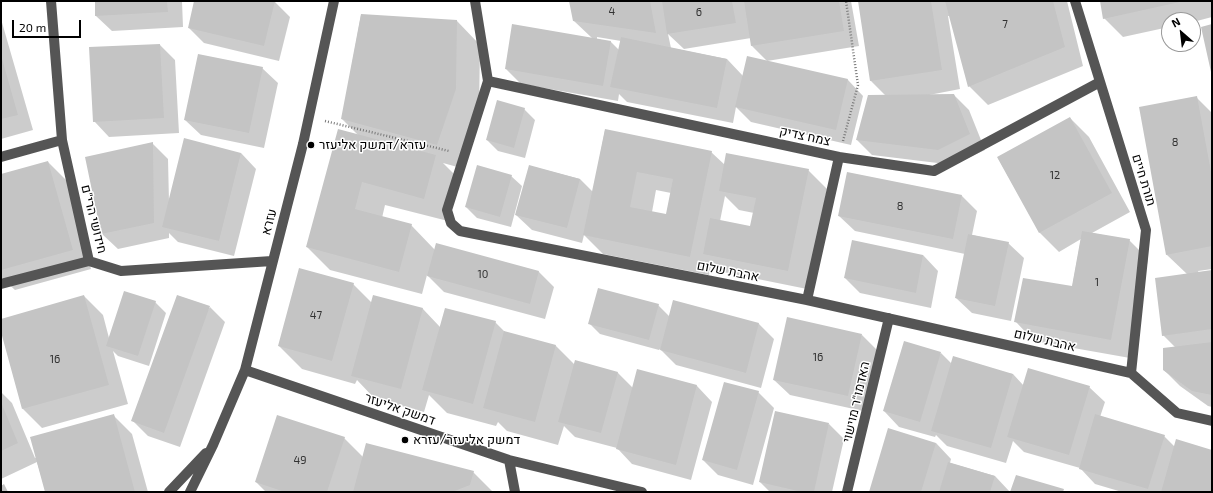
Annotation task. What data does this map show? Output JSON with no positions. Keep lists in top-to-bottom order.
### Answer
{
  "streets": {
    "street": [
      "צמח צדיק",
      "תורת חיים",
      "חידושי הרי\"ם",
      "עזרא",
      "אהבת שלום",
      "האדמו\"ר מוישוי",
      "דמשק אליעזר"
    ]
  },
  "crossings": [
    ["צמח צדיק", "תורת חיים"],
    ["צמח צדיק", "אהבת שלום"],
    ["תורת חיים", "אהבת שלום"],
    ["חידושי הרי\"ם", "עזרא"],
    ["עזרא", "דמשק אליעזר"],
    ["אהבת שלום", "האדמו\"ר מוישוי"]
  ],
  "places": ["עזרא/דמשק אליעזר", "דמשק אליעזר/עזרא"],
  "house_numbers": [
    "4",
    "6",
    "7",
    "8",
    "12",
    "8",
    "10",
    "1",
    "47",
    "16",
    "16",
    "49"
  ],
  "scale_bar": "20 m",
  "north": "top left"
}
